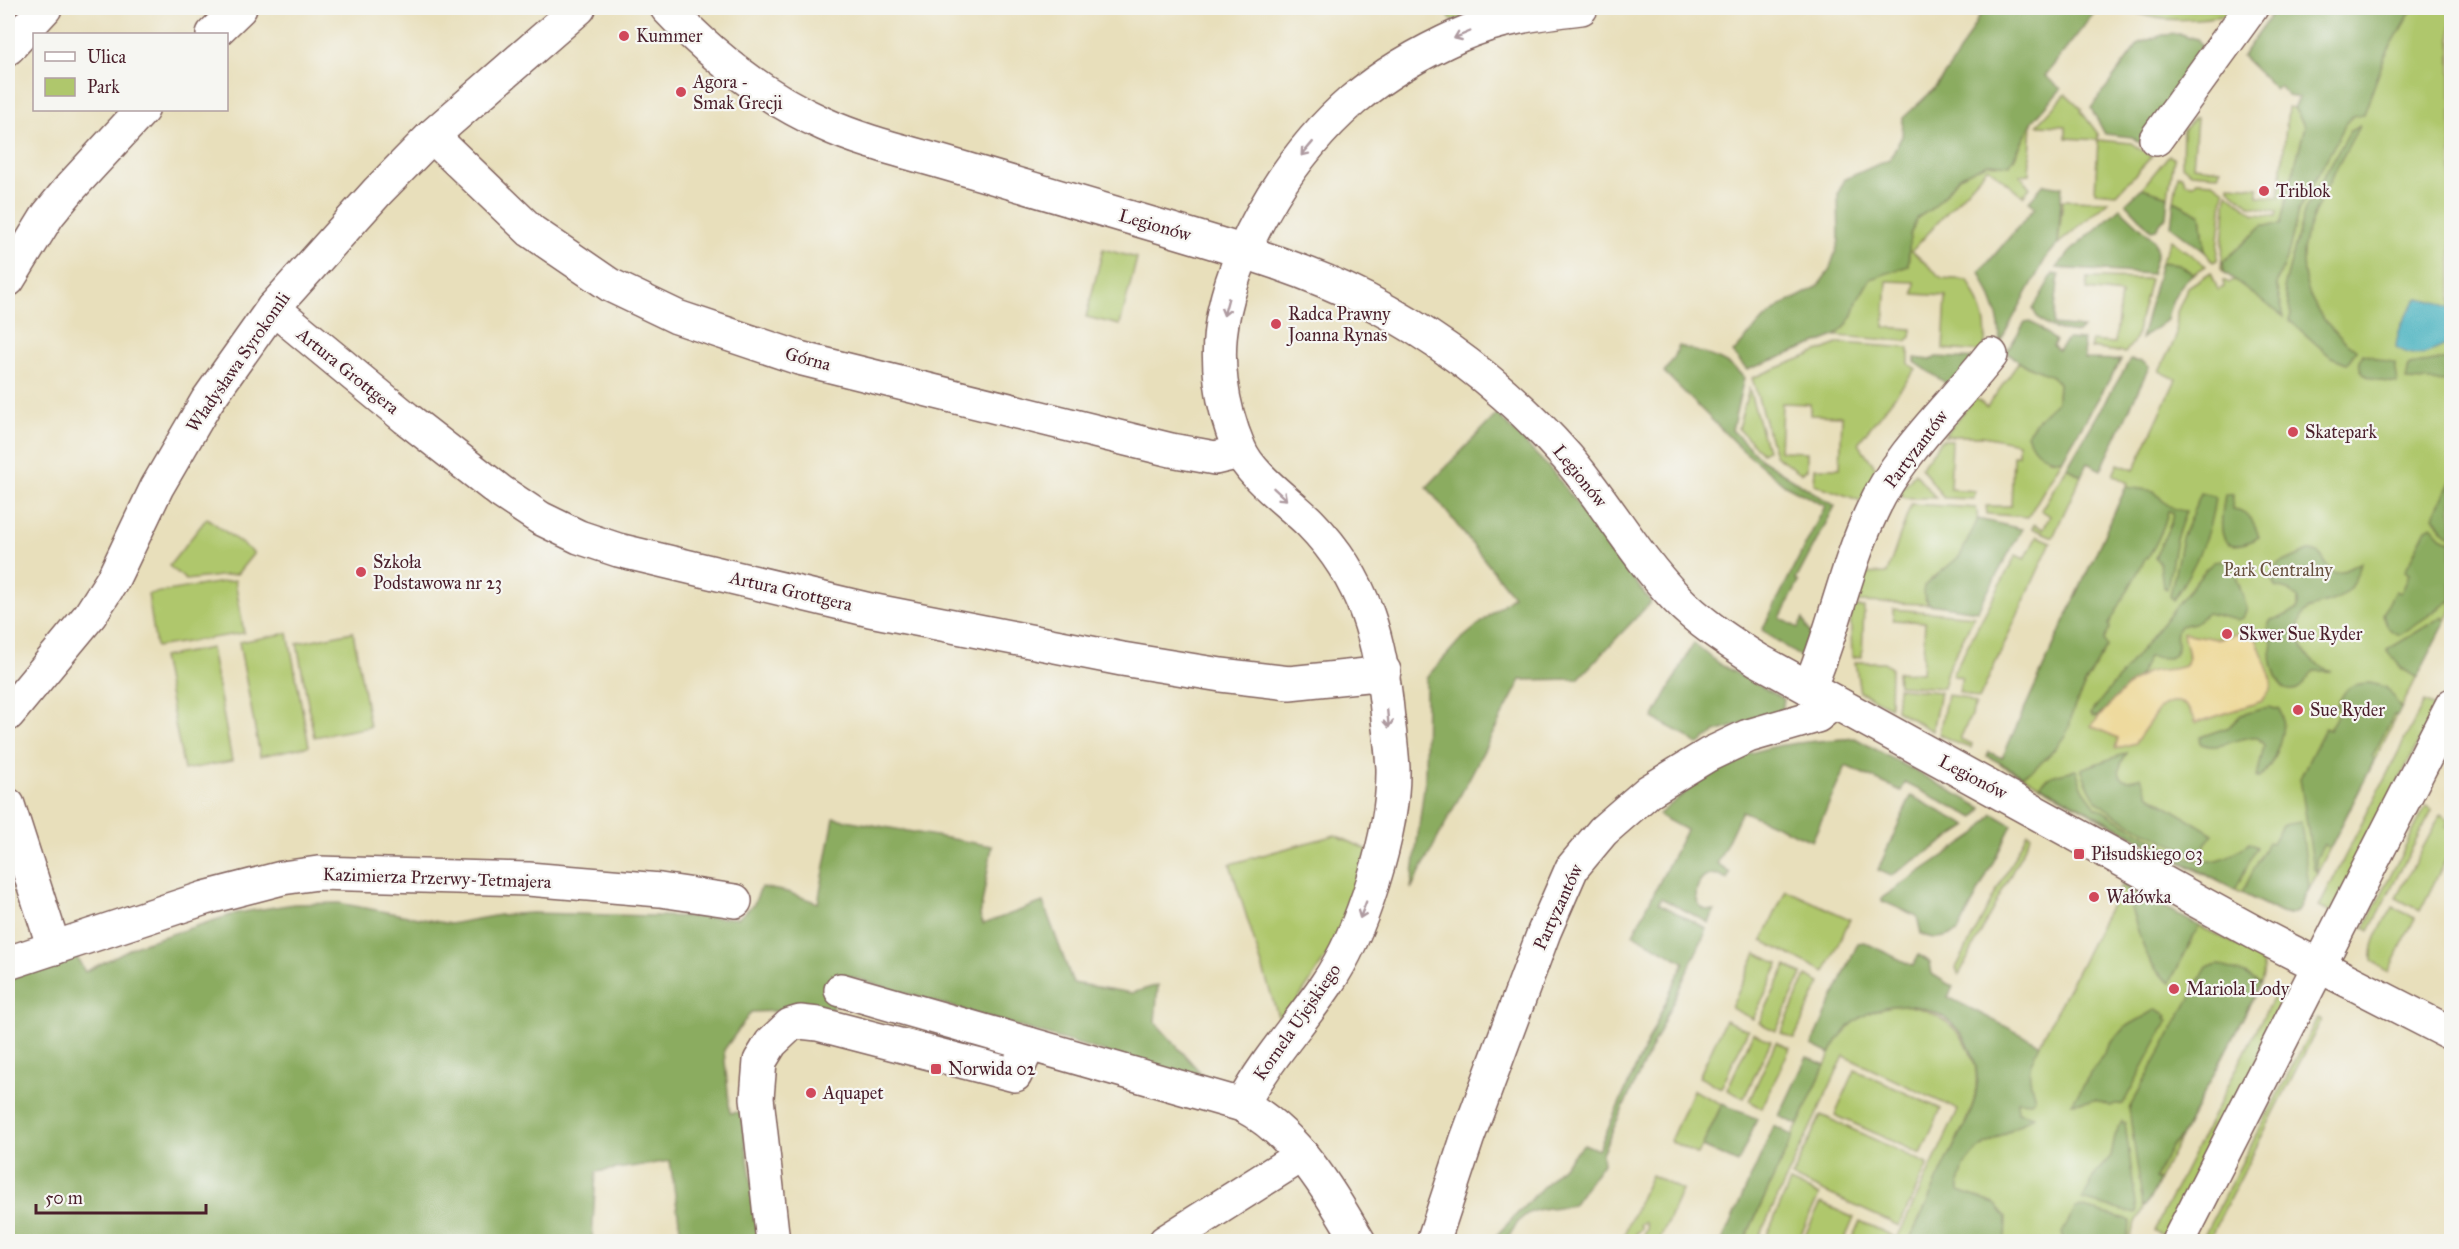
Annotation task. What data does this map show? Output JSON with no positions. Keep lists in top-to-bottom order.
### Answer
{
  "streets": {
    "street": [
      "Legionów",
      "Górna",
      "Władysława Syrokomli",
      "Artura Grottgera",
      "Partyzantów",
      "Kazimierza Przerwy-Tetmajera",
      "Kornela Ujejskiego"
    ]
  },
  "crossings": [
    ["Legionów", "Partyzantów"],
    ["Legionów", "Kornela Ujejskiego"],
    ["Górna", "Władysława Syrokomli"],
    ["Górna", "Kornela Ujejskiego"],
    ["Władysława Syrokomli", "Artura Grottgera"],
    ["Artura Grottgera", "Kornela Ujejskiego"]
  ],
  "one_way": ["Kornela Ujejskiego"],
  "parks": ["Park Centralny"],
  "places": {
    "other": [
      "Kummer",
      "Agora - Smak Grecji",
      "Triblok",
      "Radca Prawny Joanna Rynas",
      "Skatepark",
      "Szkoła Podstawowa nr 23",
      "Skwer Sue Ryder",
      "Sue Ryder",
      "Wałówka",
      "Mariola Lody",
      "Aquapet"
    ],
    "transit": ["Piłsudskiego 03", "Norwida 02"]
  },
  "legend": ["Ulica", "Park"],
  "scale_bar": "50 m"
}
